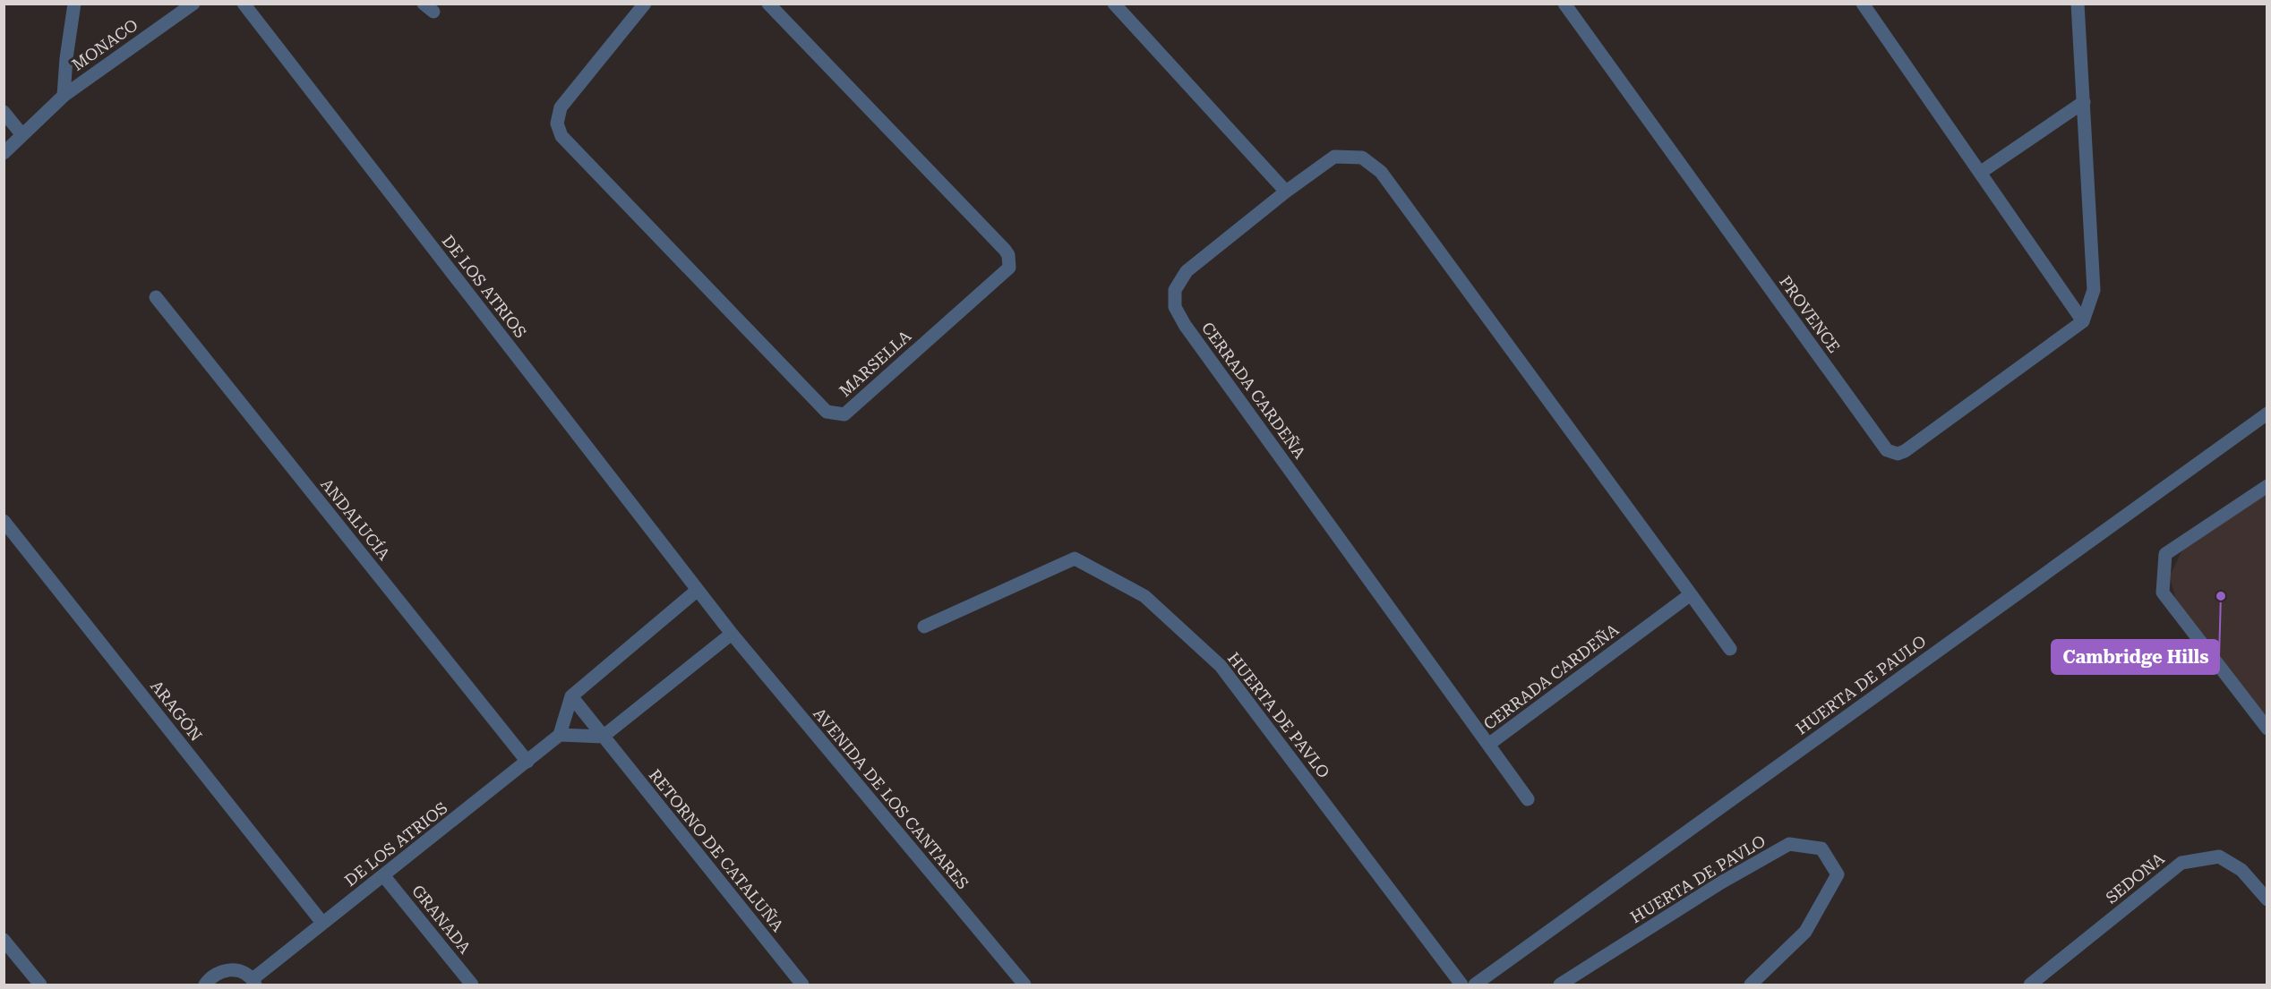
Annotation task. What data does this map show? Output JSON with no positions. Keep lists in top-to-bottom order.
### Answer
{
  "streets": {
    "street": [
      "MONACO",
      "DE LOS ATRIOS",
      "PROVENCE",
      "MARSELLA",
      "CERRADA CARDEÑA",
      "ANDALUCÍA",
      "HUERTA DE PAULO",
      "ARAGÓN",
      "HUERTA DE PAVLO",
      "AVENIDA DE LOS CANTARES",
      "RETORNO DE CATALUÑA",
      "SEDONA",
      "GRANADA"
    ]
  },
  "crossings": [
    ["DE LOS ATRIOS", "ANDALUCÍA"],
    ["DE LOS ATRIOS", "ARAGÓN"],
    ["DE LOS ATRIOS", "AVENIDA DE LOS CANTARES"],
    ["DE LOS ATRIOS", "GRANADA"]
  ],
  "places": ["Cambridge Hills"]
}
